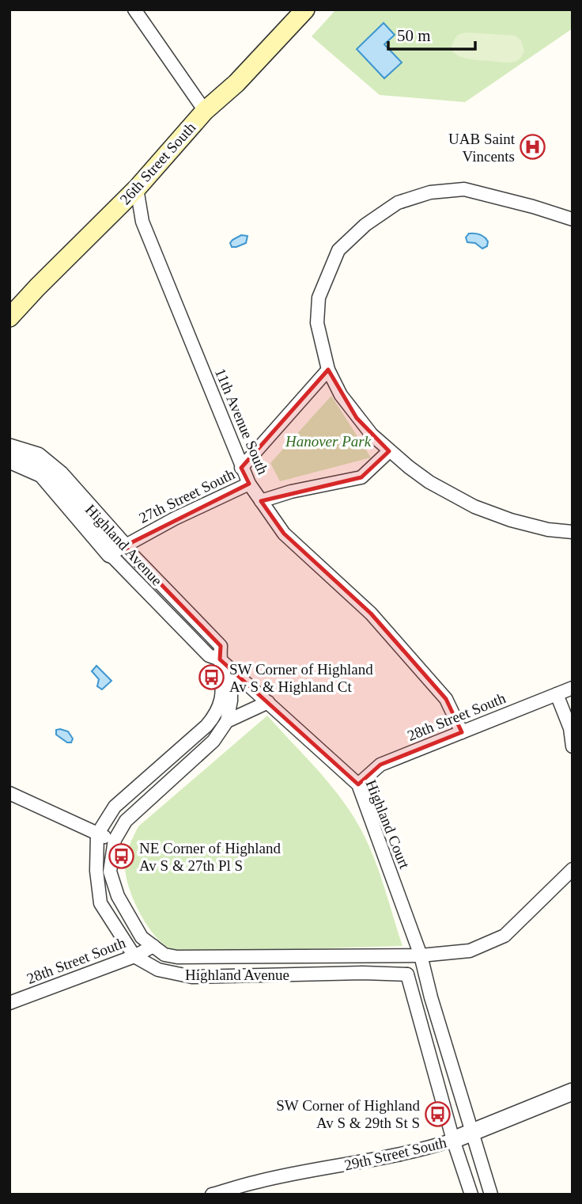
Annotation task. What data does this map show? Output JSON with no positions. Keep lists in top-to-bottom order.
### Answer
{
  "streets": {
    "main road": ["26th Street South"],
    "street": [
      "11th Avenue South",
      "27th Street South",
      "Highland Avenue",
      "28th Street South",
      "Highland Court",
      "29th Street South"
    ]
  },
  "crossings": [
    ["26th Street South", "11th Avenue South"],
    ["11th Avenue South", "27th Street South"],
    ["11th Avenue South", "28th Street South"],
    ["27th Street South", "Highland Avenue"],
    ["Highland Avenue", "28th Street South"],
    ["Highland Avenue", "Highland Court"],
    ["28th Street South", "Highland Court"]
  ],
  "parks": ["Hanover Park"],
  "places": {
    "hospital": ["UAB Saint Vincents"],
    "bus stop": ["SW Corner of Highland Av S & Highland Ct", "NE Corner of Highland Av S & 27th Pl S", "SW Corner of Highland Av S & 29th St S"]
  },
  "scale_bar": "50 m"
}
